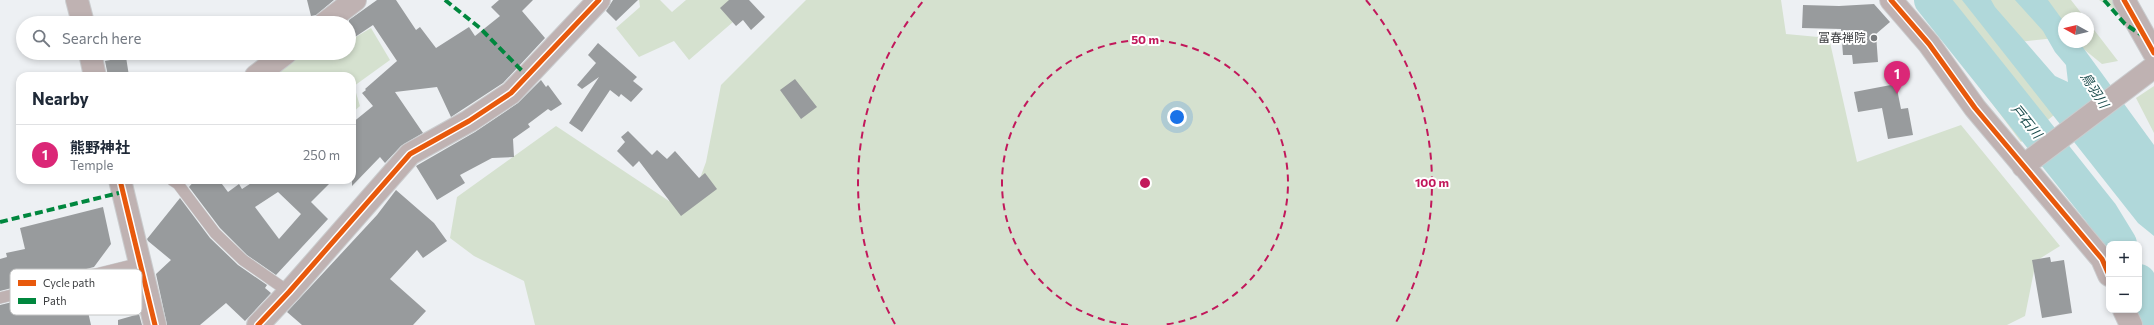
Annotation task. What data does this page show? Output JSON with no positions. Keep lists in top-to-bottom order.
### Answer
{
  "water": ["鳥羽川", "戸石川"],
  "places": ["冨春禅院"],
  "legend": ["Cycle path", "Path"],
  "north": "left",
  "page": {
    "search": "Search here",
    "pins": "1",
    "heading": "Nearby",
    "list": [
      {
        "mark": "1",
        "name": "熊野神社",
        "note": "Temple",
        "value": "250 m"
      }
    ],
    "map_buttons": ["+", "−"]
  },
  "rings": ["50 m", "100 m"]
}
